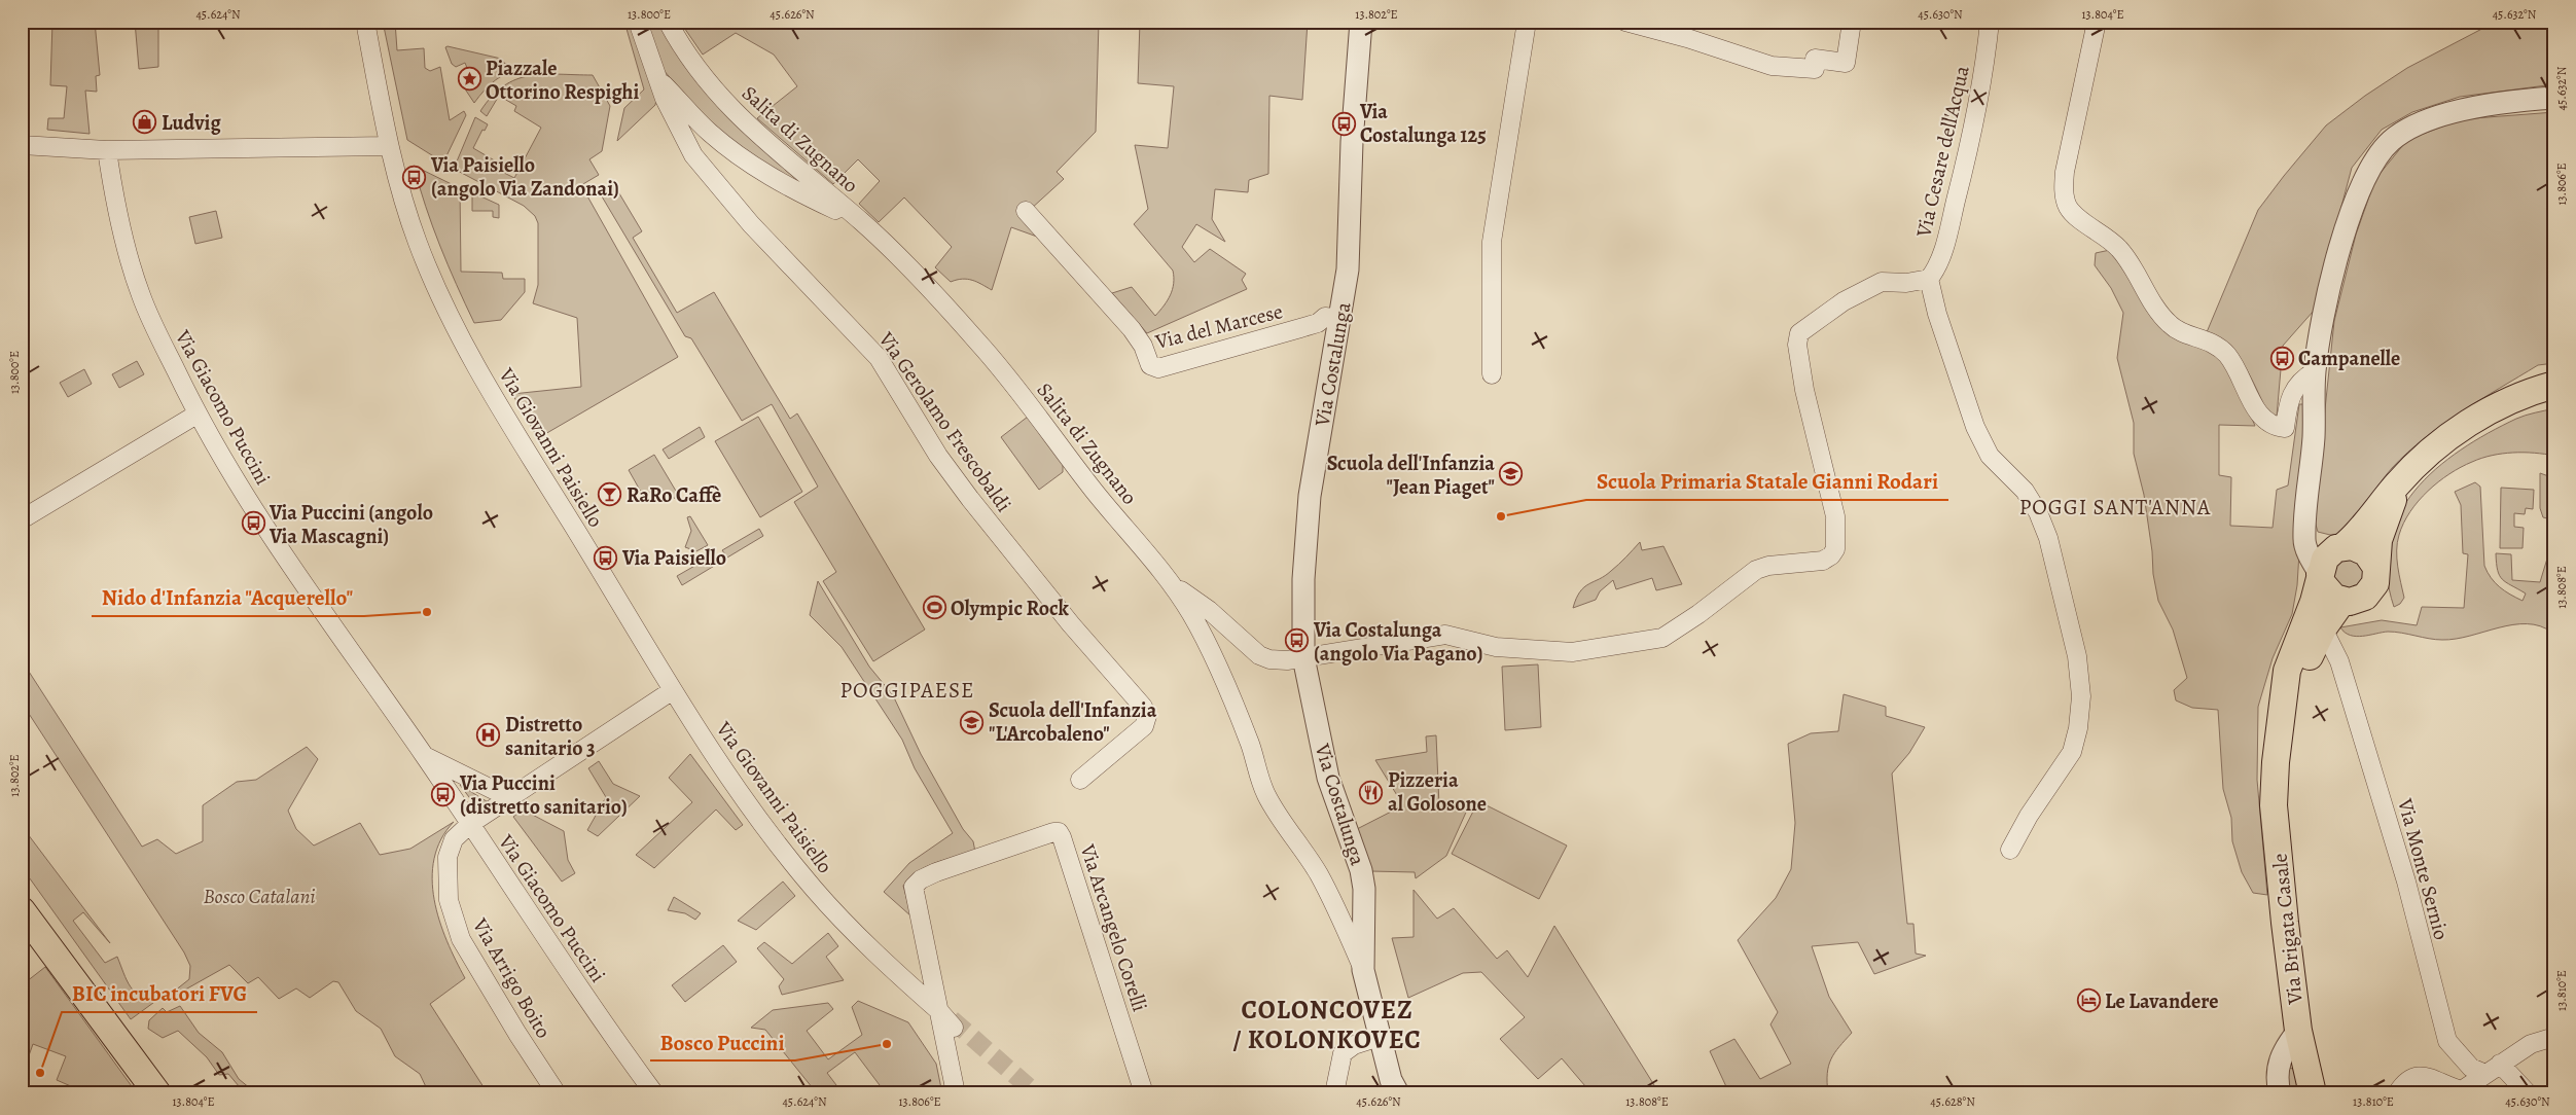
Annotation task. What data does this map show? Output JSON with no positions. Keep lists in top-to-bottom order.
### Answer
{
  "streets": {
    "main road": ["Via Brigata Casale"],
    "street": [
      "Salita di Zugnano",
      "Via Cesare dell'Acqua",
      "Via del Marcese",
      "Via Costalunga",
      "Via Giacomo Puccini",
      "Via Gerolamo Frescobaldi",
      "Via Giovanni Paisiello",
      "Via Monte Sernio",
      "Via Arcangelo Corelli",
      "Via Arrigo Boito"
    ]
  },
  "crossings": [
    ["Salita di Zugnano", "Via Costalunga"],
    ["Salita di Zugnano", "Via Gerolamo Frescobaldi"],
    ["Via del Marcese", "Via Costalunga"],
    ["Via Giacomo Puccini", "Via Arrigo Boito"],
    ["Via Giovanni Paisiello", "Via Arcangelo Corelli"],
    ["Via Giovanni Paisiello", "Via Arrigo Boito"],
    ["Via Monte Sernio", "Via Brigata Casale"]
  ],
  "districts": ["POGGI SANT'ANNA", "POGGIPAESE", "COLONCOVEZ / KOLONKOVEC"],
  "parks": ["Bosco Catalani"],
  "places": {
    "place": ["Piazzale Ottorino Respighi"],
    "shop": ["Ludvig"],
    "bus stop": [
      "Via Costalunga 125",
      "Via Paisiello (angolo Via Zandonai)",
      "Campanelle",
      "Via Puccini (angolo Via Mascagni)",
      "Via Paisiello",
      "Via Costalunga (angolo Via Pagano)",
      "Via Puccini (distretto sanitario)"
    ],
    "school or university": ["Scuola dell'Infanzia \"Jean Piaget\"", "Scuola dell'Infanzia \"L'Arcobaleno\""],
    "bar": ["RaRo Caffè"],
    "other": [
      "Scuola Primaria Statale Gianni Rodari",
      "Nido d'Infanzia \"Acquerello\"",
      "Bosco Puccini",
      "BIC incubatori FVG"
    ],
    "sports": ["Olympic Rock"],
    "hospital": ["Distretto sanitario 3"],
    "restaurant": ["Pizzeria al Golosone"],
    "hotel": ["Le Lavandere"]
  },
  "coordinates": [
    "45.624°N",
    "13.800°E",
    "45.626°N",
    "13.802°E",
    "45.630°N",
    "13.804°E",
    "45.632°N",
    "13.806°E",
    "13.808°E",
    "13.810°E",
    "45.628°N"
  ]
}
